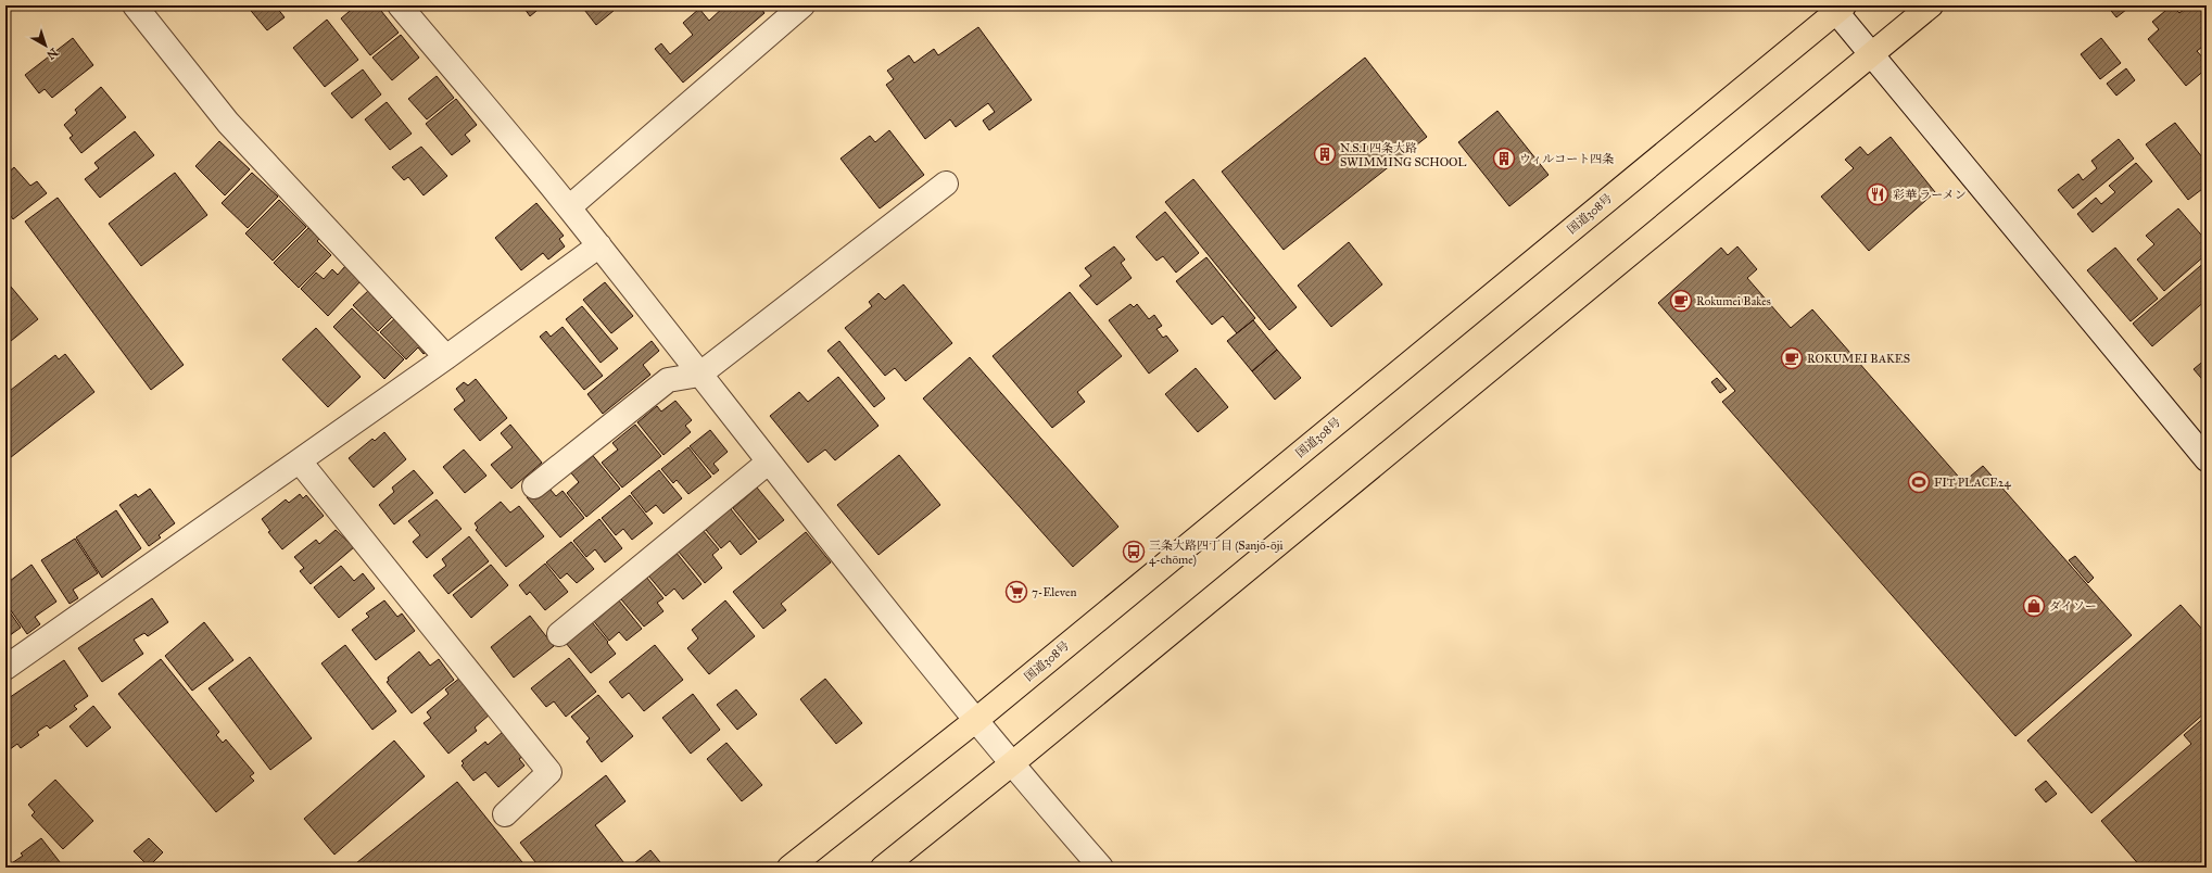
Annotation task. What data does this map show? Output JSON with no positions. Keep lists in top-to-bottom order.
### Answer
{
  "streets": {
    "highway": ["国道308号"]
  },
  "places": {
    "building": ["N.S.I 四条大路 SWIMMING SCHOOL", "ウィルコート四条"],
    "restaurant": ["彩華 ラーメン"],
    "cafe": ["Rokumei Bakes", "ROKUMEI BAKES"],
    "sports": ["FIT PLACE24"],
    "bus stop": ["三条大路四丁目 (Sanjō-ōji 4-chōme)"],
    "supermarket": ["7-Eleven"],
    "shop": ["ダイソー"]
  },
  "north": "bottom right"
}
